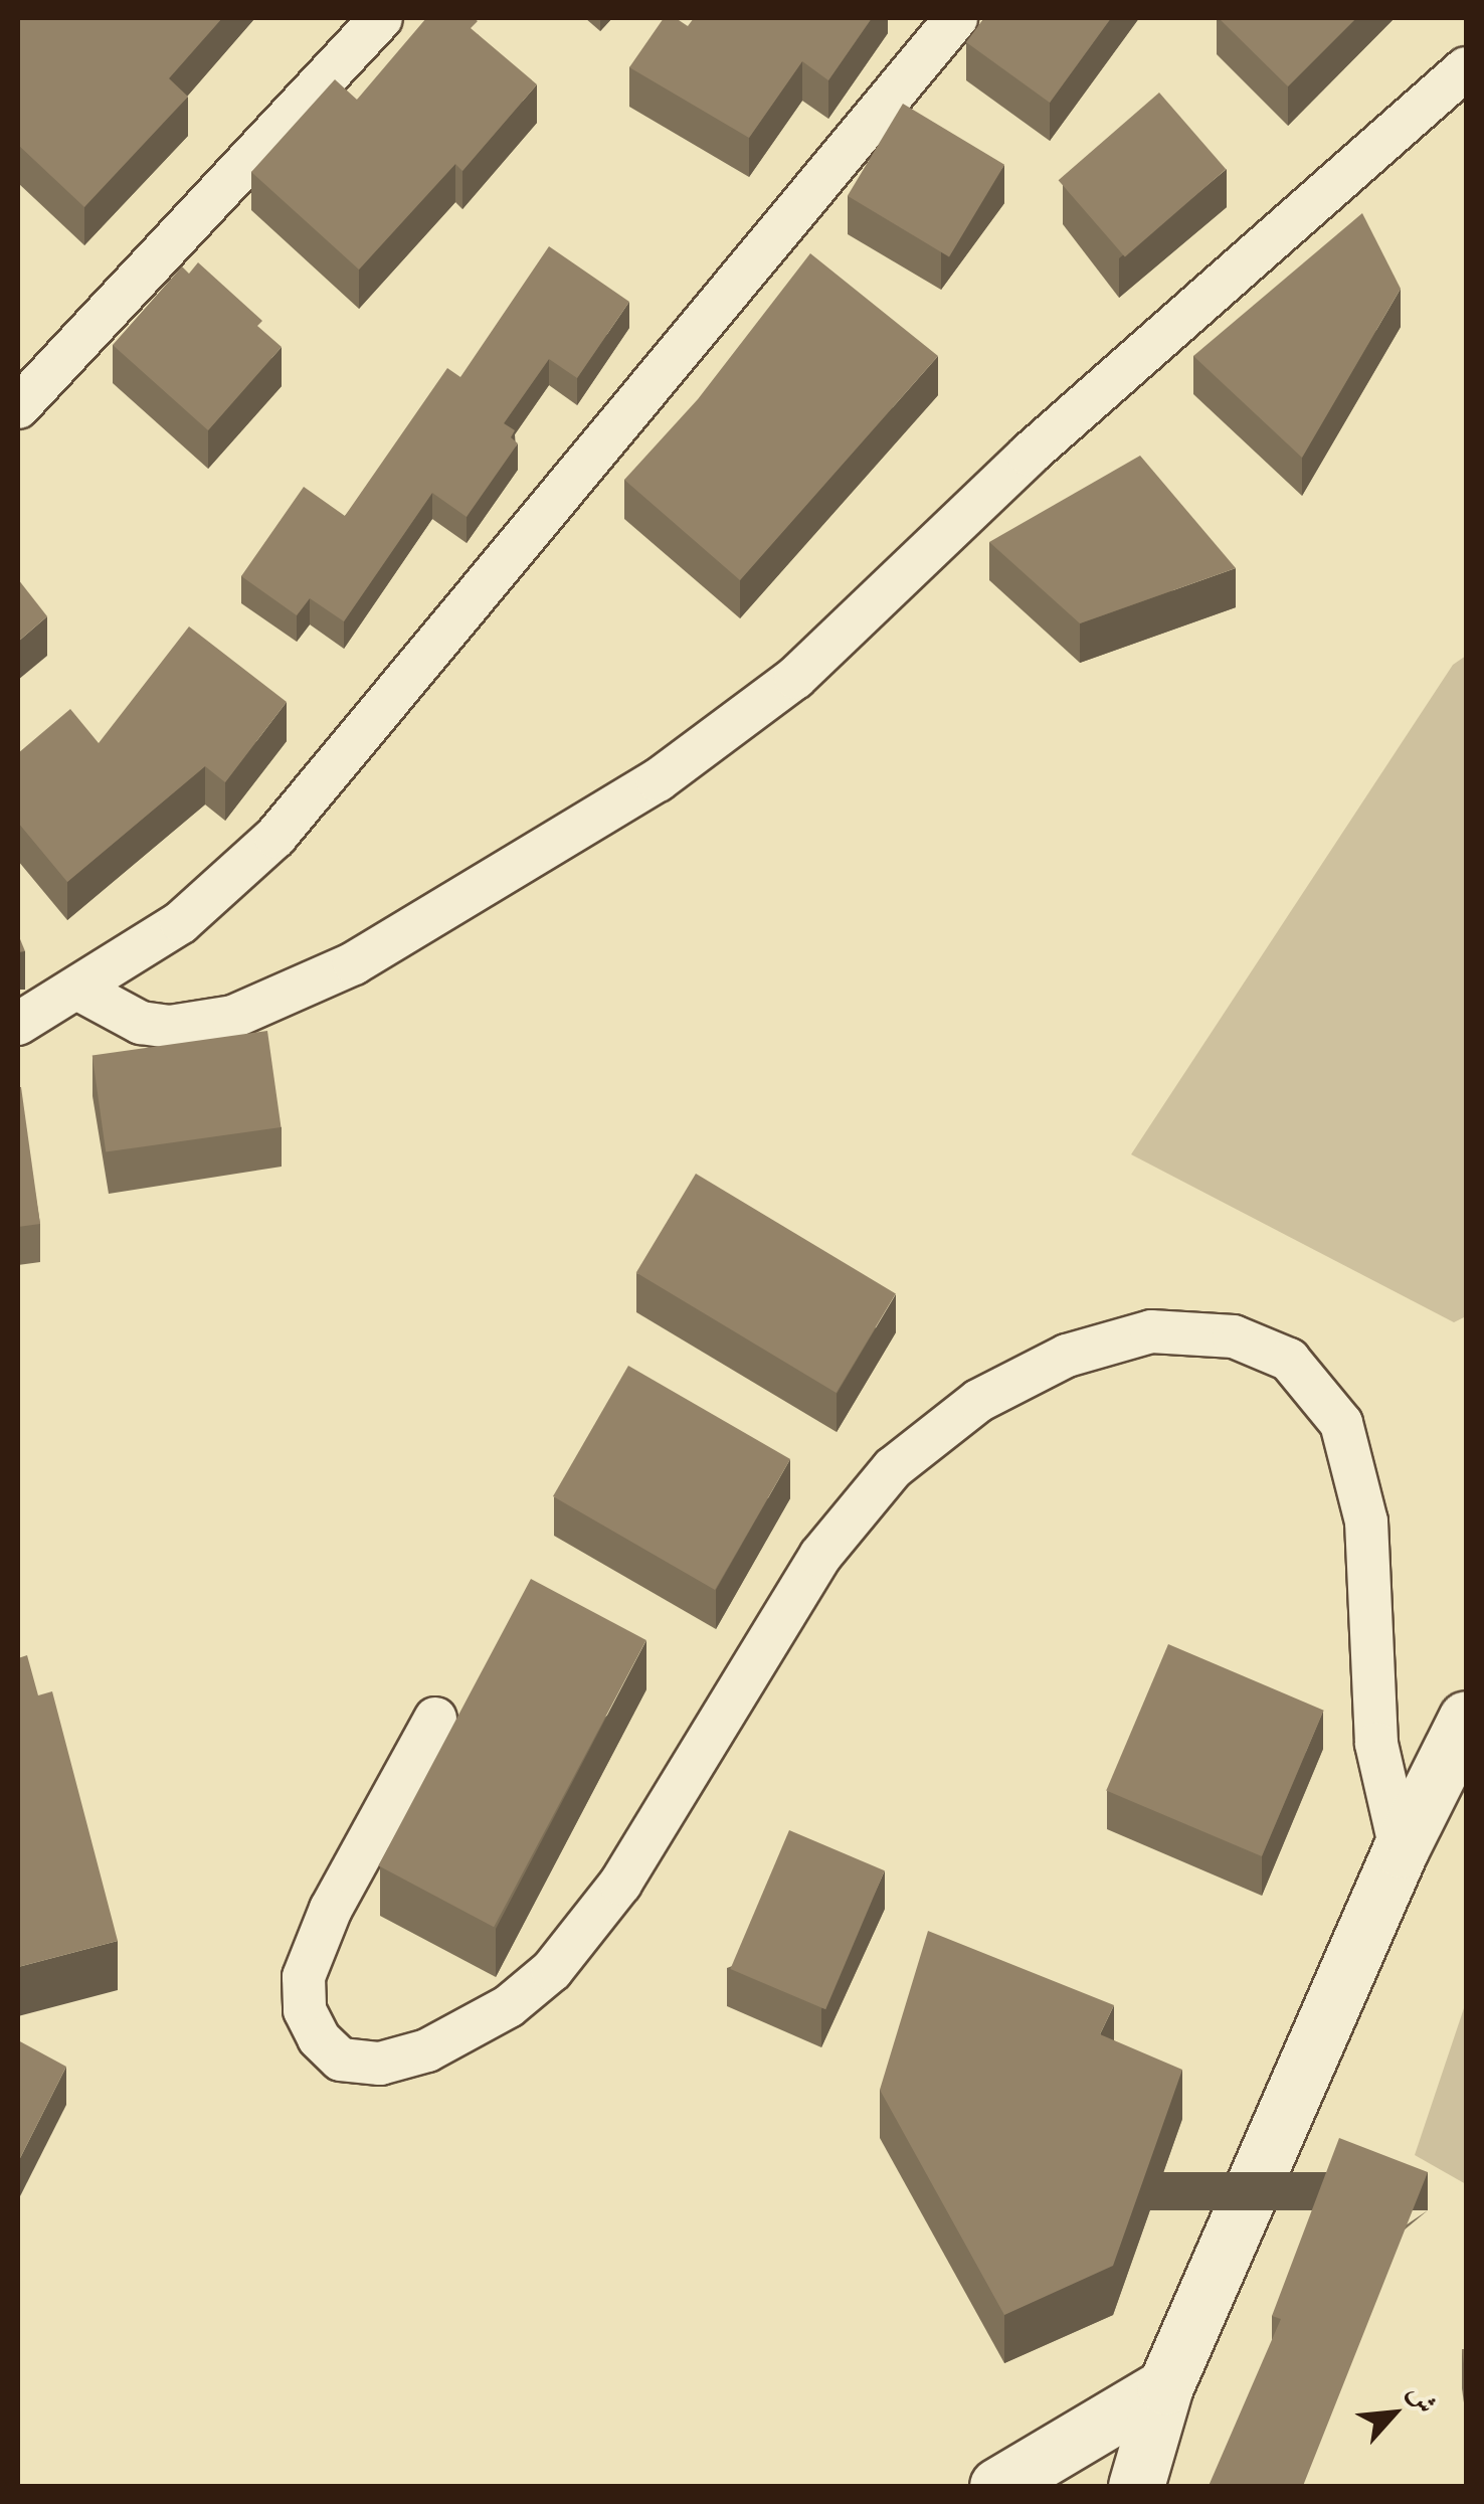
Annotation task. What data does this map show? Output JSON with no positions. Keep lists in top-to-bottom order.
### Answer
{
  "north": "top right"
}
